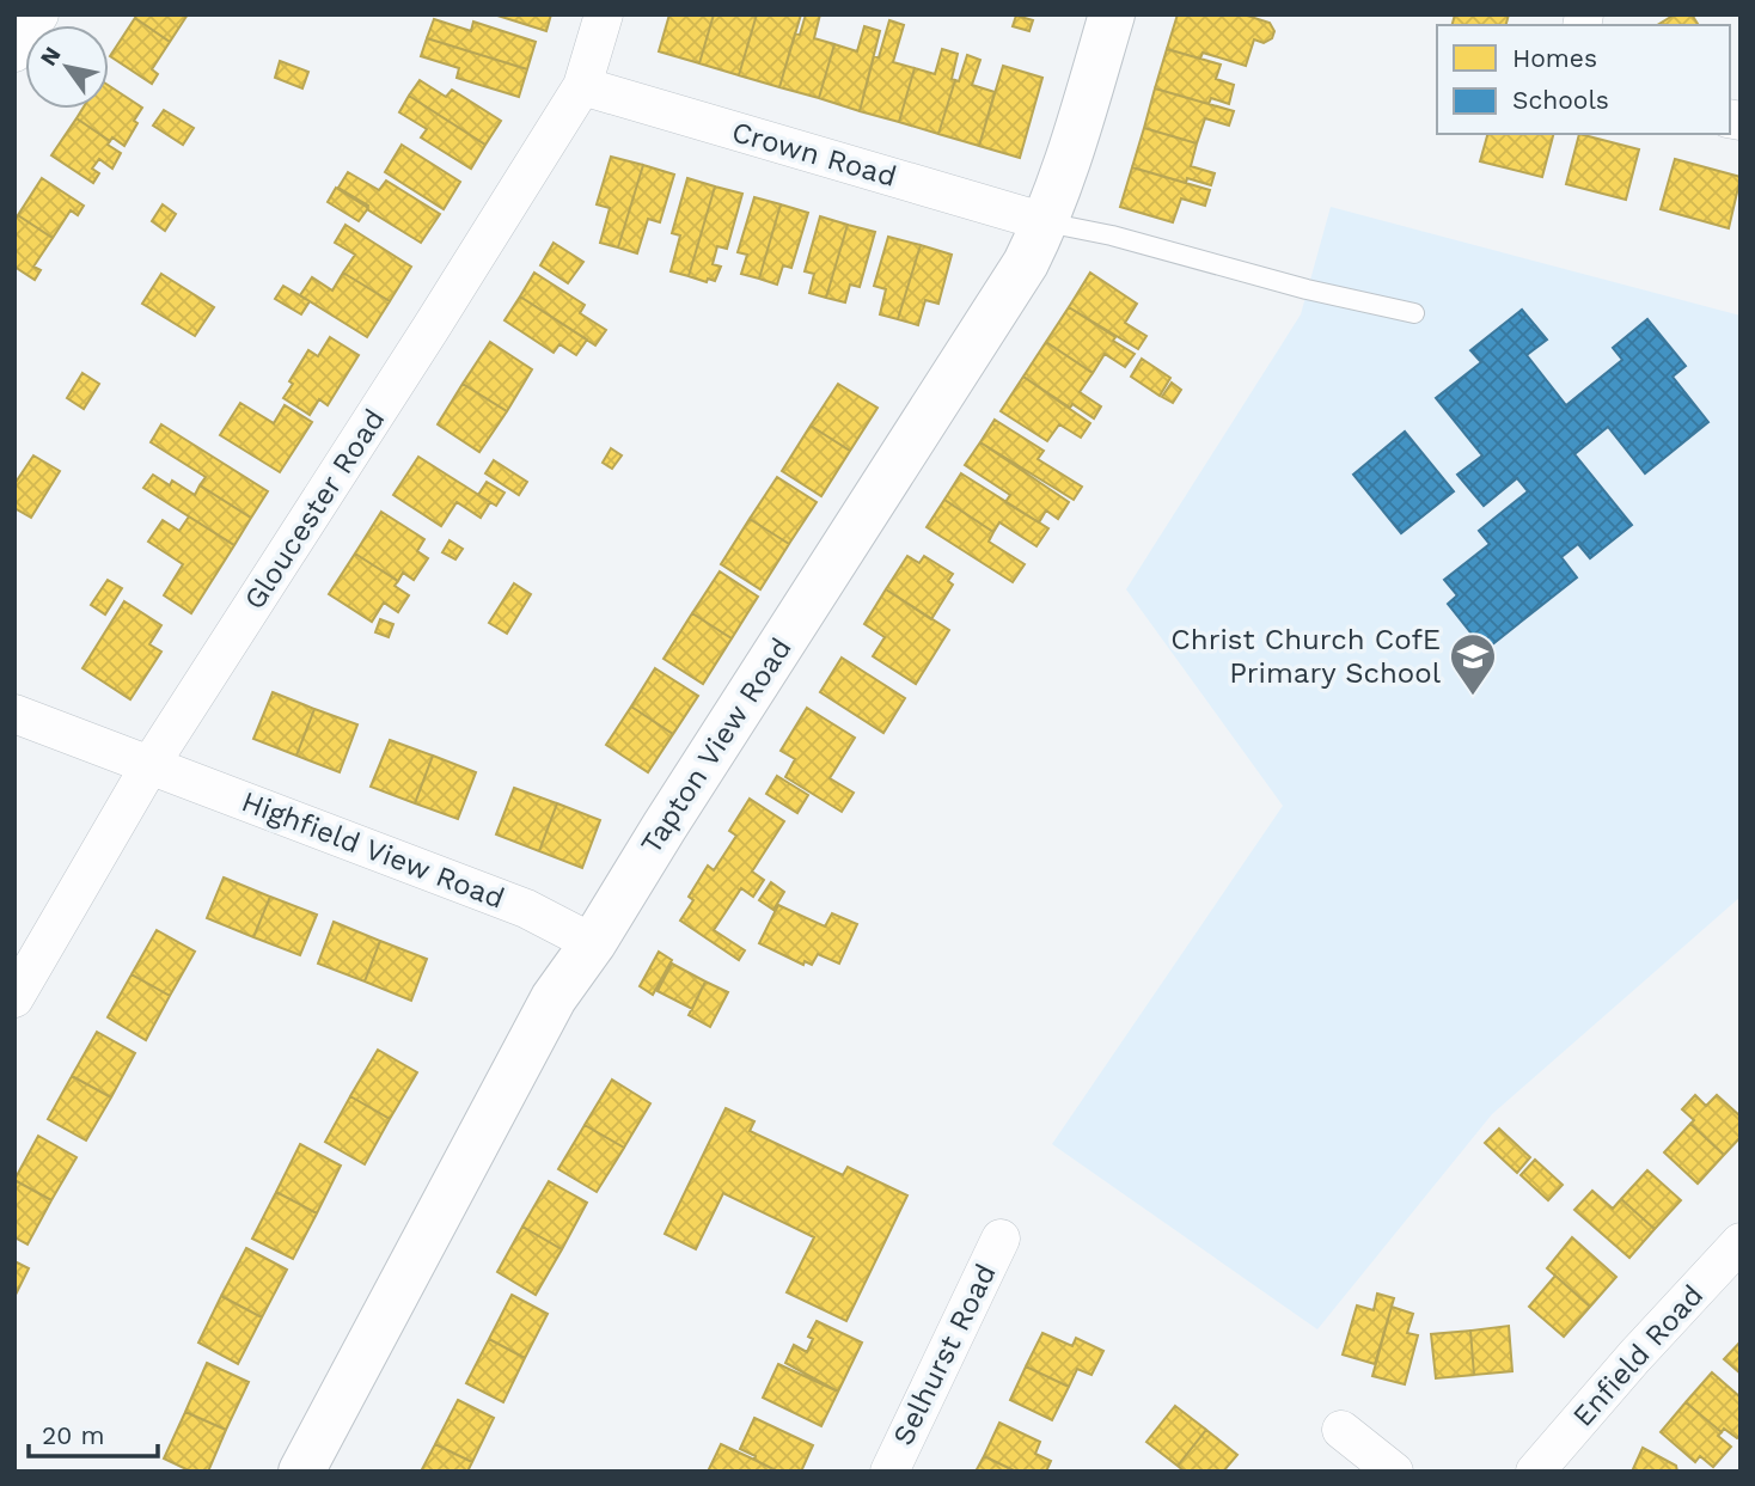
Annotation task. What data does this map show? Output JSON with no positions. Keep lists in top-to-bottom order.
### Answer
{
  "streets": {
    "street": [
      "Crown Road",
      "Gloucester Road",
      "Tapton View Road",
      "Highfield View Road",
      "Selhurst Road",
      "Enfield Road"
    ]
  },
  "crossings": [
    ["Crown Road", "Gloucester Road"],
    ["Crown Road", "Tapton View Road"],
    ["Gloucester Road", "Highfield View Road"],
    ["Tapton View Road", "Highfield View Road"]
  ],
  "places": {
    "school or university": ["Christ Church CofE Primary School"]
  },
  "legend": ["Homes", "Schools"],
  "scale_bar": "20 m",
  "north": "top left"
}
